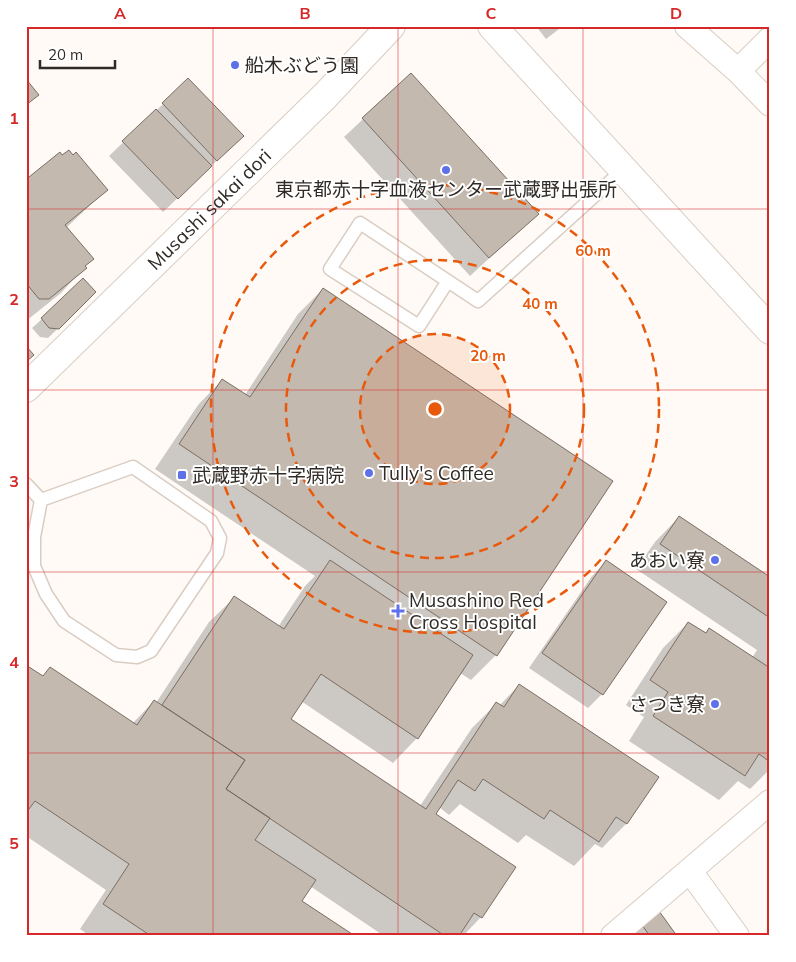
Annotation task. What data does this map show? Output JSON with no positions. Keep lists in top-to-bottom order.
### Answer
{
  "streets": {
    "main road": ["Musashi sakai dori"]
  },
  "places": {
    "other": [
      "船木ぶどう園",
      "東京都赤十字血液センター武蔵野出張所",
      "Tully's Coffee",
      "あおい寮",
      "さつき寮"
    ],
    "transit": ["武蔵野赤十字病院"],
    "health": ["Musashino Red Cross Hospital"]
  },
  "scale_bar": "20 m",
  "grid": {
    "columns": [
      "A",
      "B",
      "C",
      "D"
    ],
    "rows": [
      "1",
      "2",
      "3",
      "4",
      "5"
    ]
  },
  "rings": ["60 m", "40 m", "20 m"]
}
